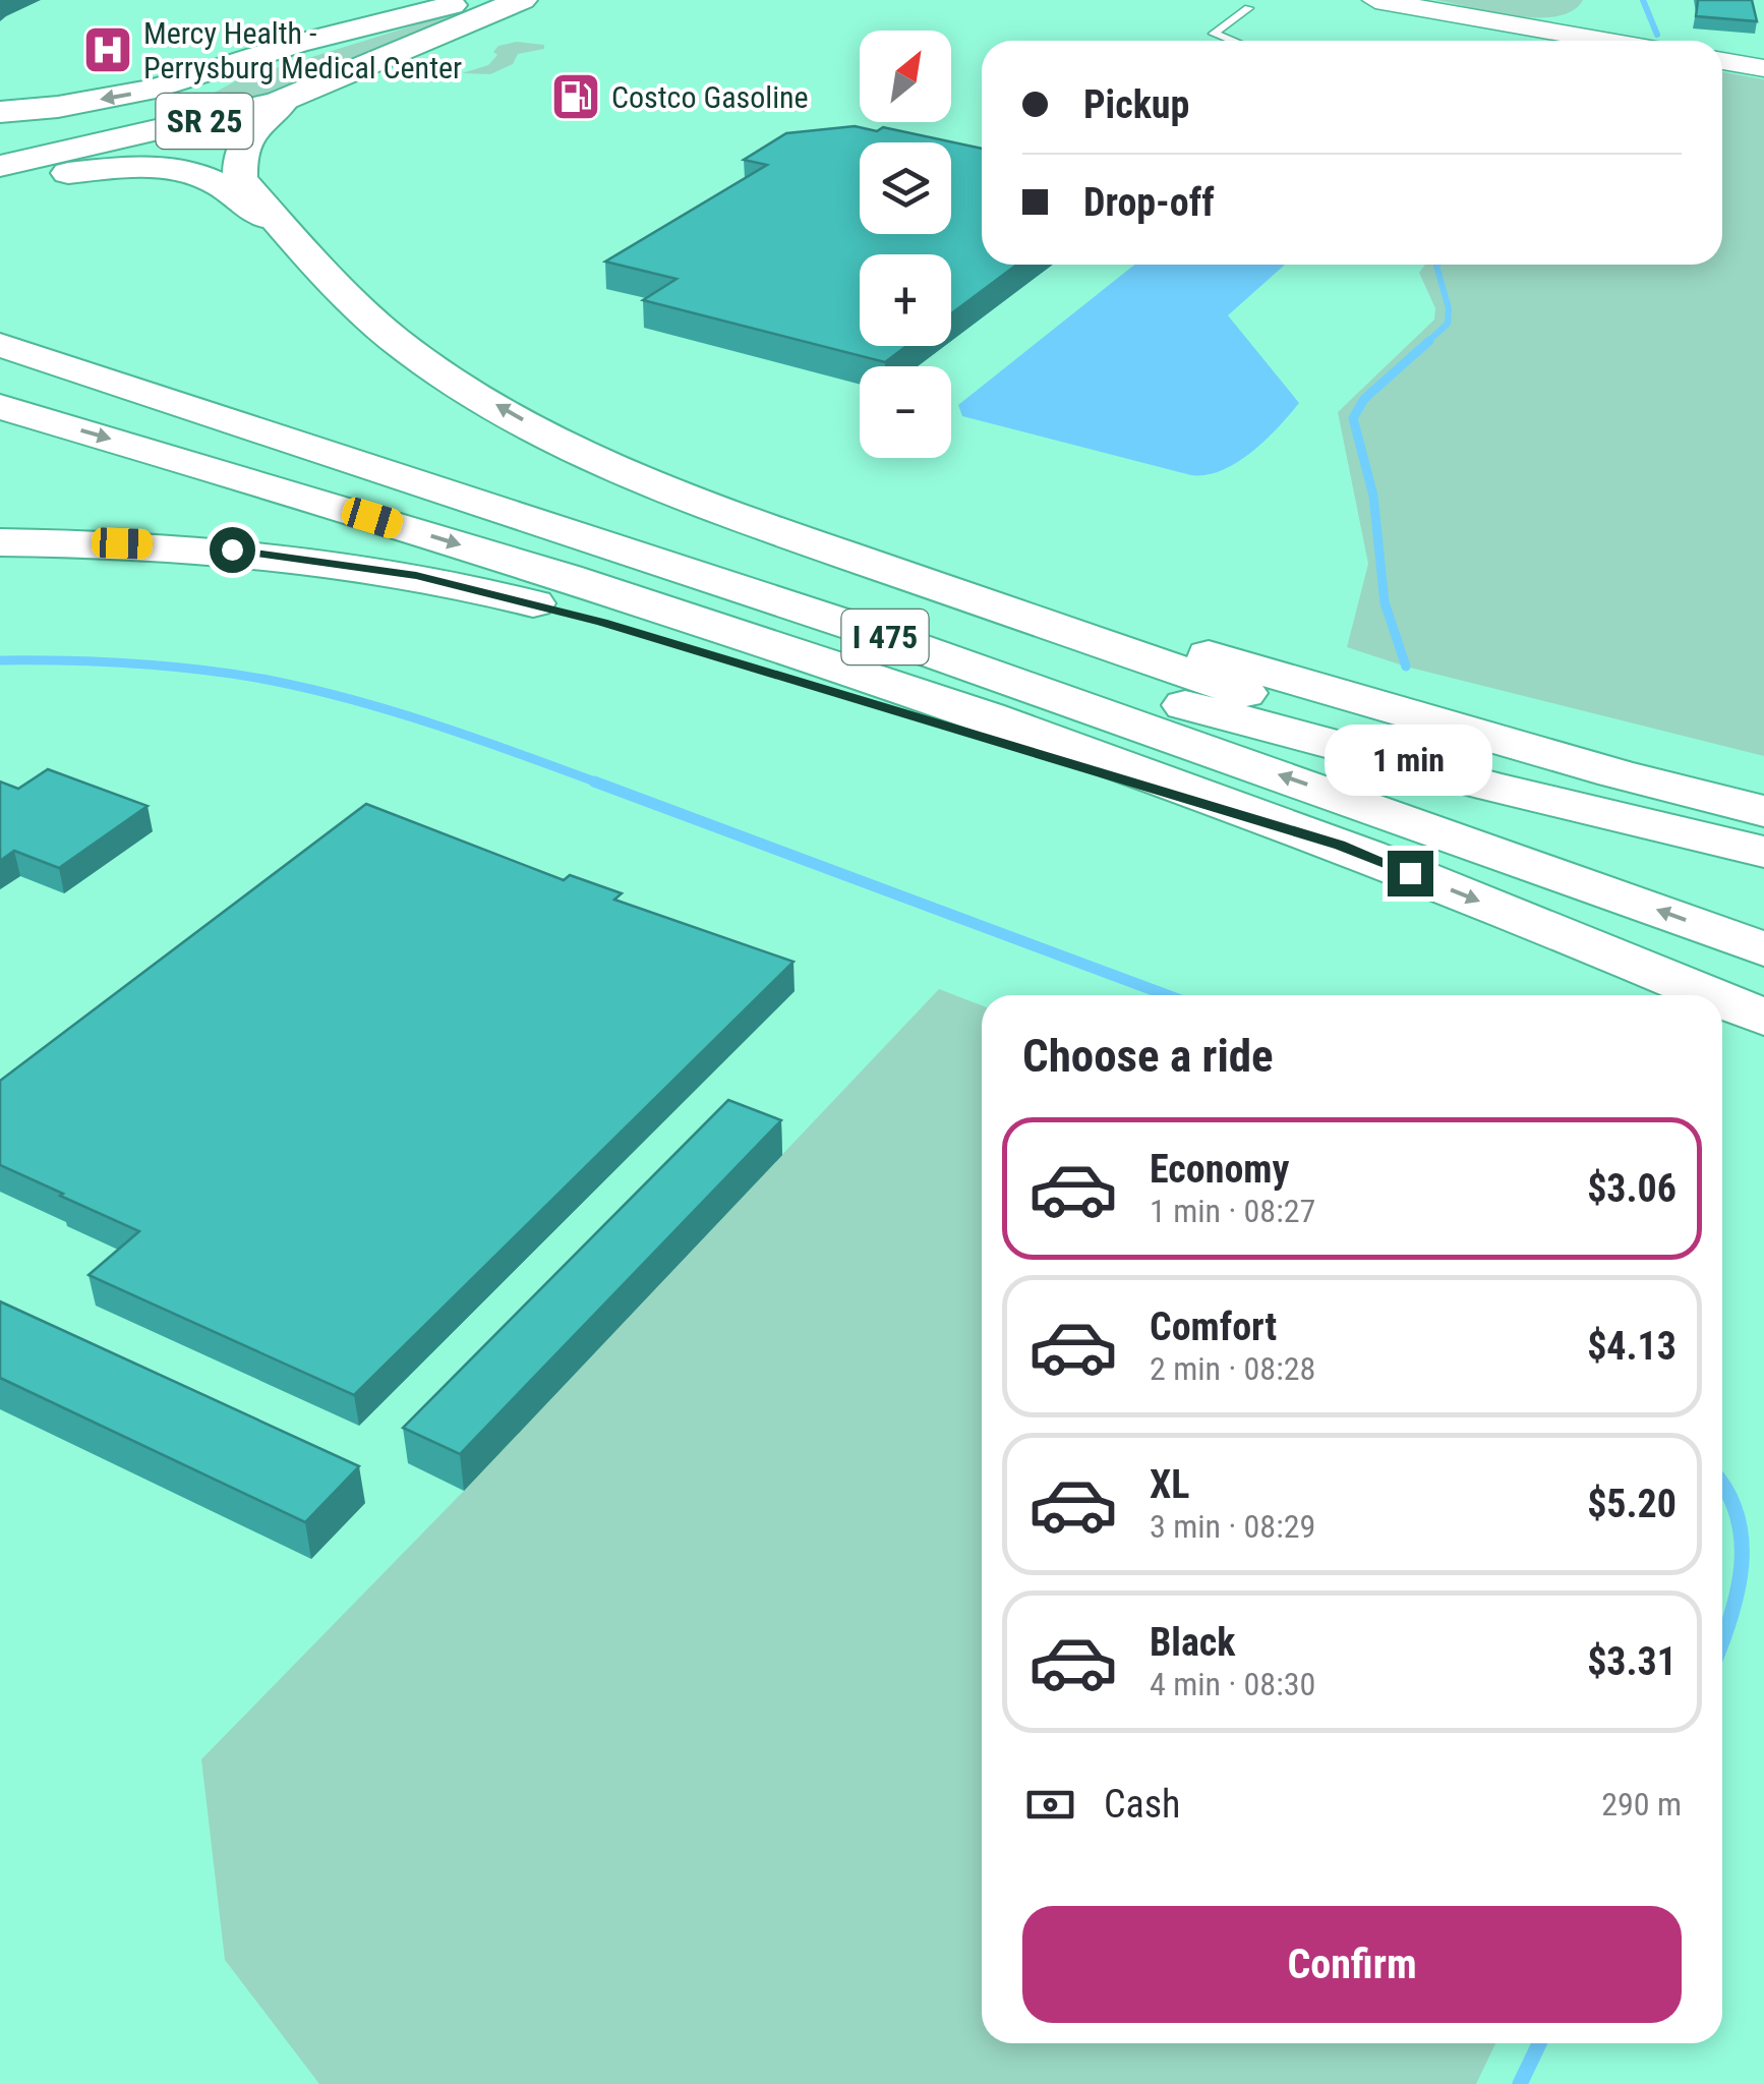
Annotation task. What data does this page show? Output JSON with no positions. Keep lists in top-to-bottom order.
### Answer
{
  "streets": {
    "main road": ["SR 25", "I 475"]
  },
  "places": {
    "hospital": ["Mercy Health - Perrysburg Medical Center"],
    "fuel station": ["Costco Gasoline"]
  },
  "north": "top right",
  "page": {
    "map_buttons": ["+", "−"],
    "banner": ["Pickup", "Drop-off"],
    "bubble": "1 min",
    "heading": "Choose a ride",
    "list": [
      {
        "name": "Economy",
        "note": "1 min · 08:27",
        "value": "$3.06"
      },
      {
        "name": "Comfort",
        "note": "2 min · 08:28",
        "value": "$4.13"
      },
      {
        "name": "XL",
        "note": "3 min · 08:29",
        "value": "$5.20"
      },
      {
        "name": "Black",
        "note": "4 min · 08:30",
        "value": "$3.31"
      }
    ],
    "pay": ["Cash", "290 m"],
    "buttons": "Confirm"
  }
}
